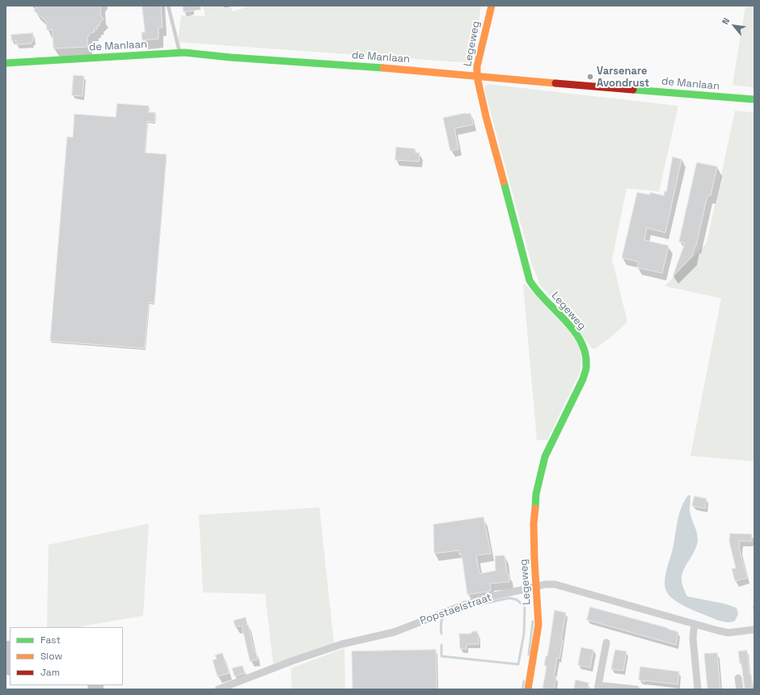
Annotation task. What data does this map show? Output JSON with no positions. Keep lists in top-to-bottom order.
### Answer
{
  "streets": {
    "street": ["Legeweg", "de Manlaan", "Popstaelstraat"]
  },
  "crossings": [
    ["Legeweg", "de Manlaan"],
    ["Legeweg", "Popstaelstraat"]
  ],
  "places": ["Varsenare Avondrust"],
  "legend": ["Fast", "Slow", "Jam"],
  "north": "top left"
}
